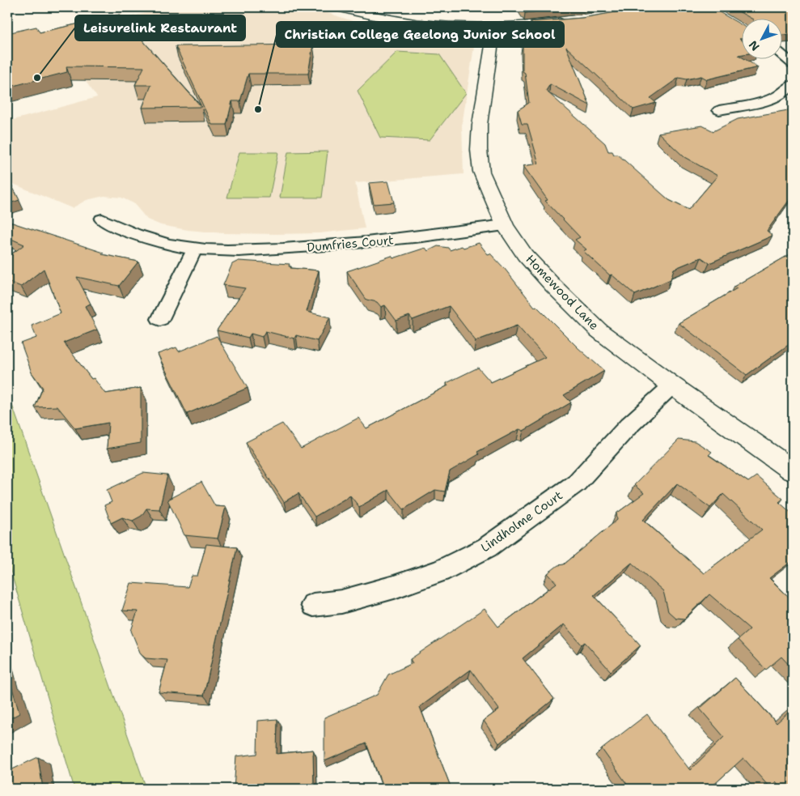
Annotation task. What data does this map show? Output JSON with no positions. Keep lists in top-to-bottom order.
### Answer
{
  "streets": {
    "street": ["Dumfries Court", "Homewood Lane", "Lindholme Court"]
  },
  "crossings": [
    ["Dumfries Court", "Homewood Lane"],
    ["Homewood Lane", "Lindholme Court"]
  ],
  "places": ["Leisurelink Restaurant", "Christian College Geelong Junior School"],
  "north": "bottom left"
}
